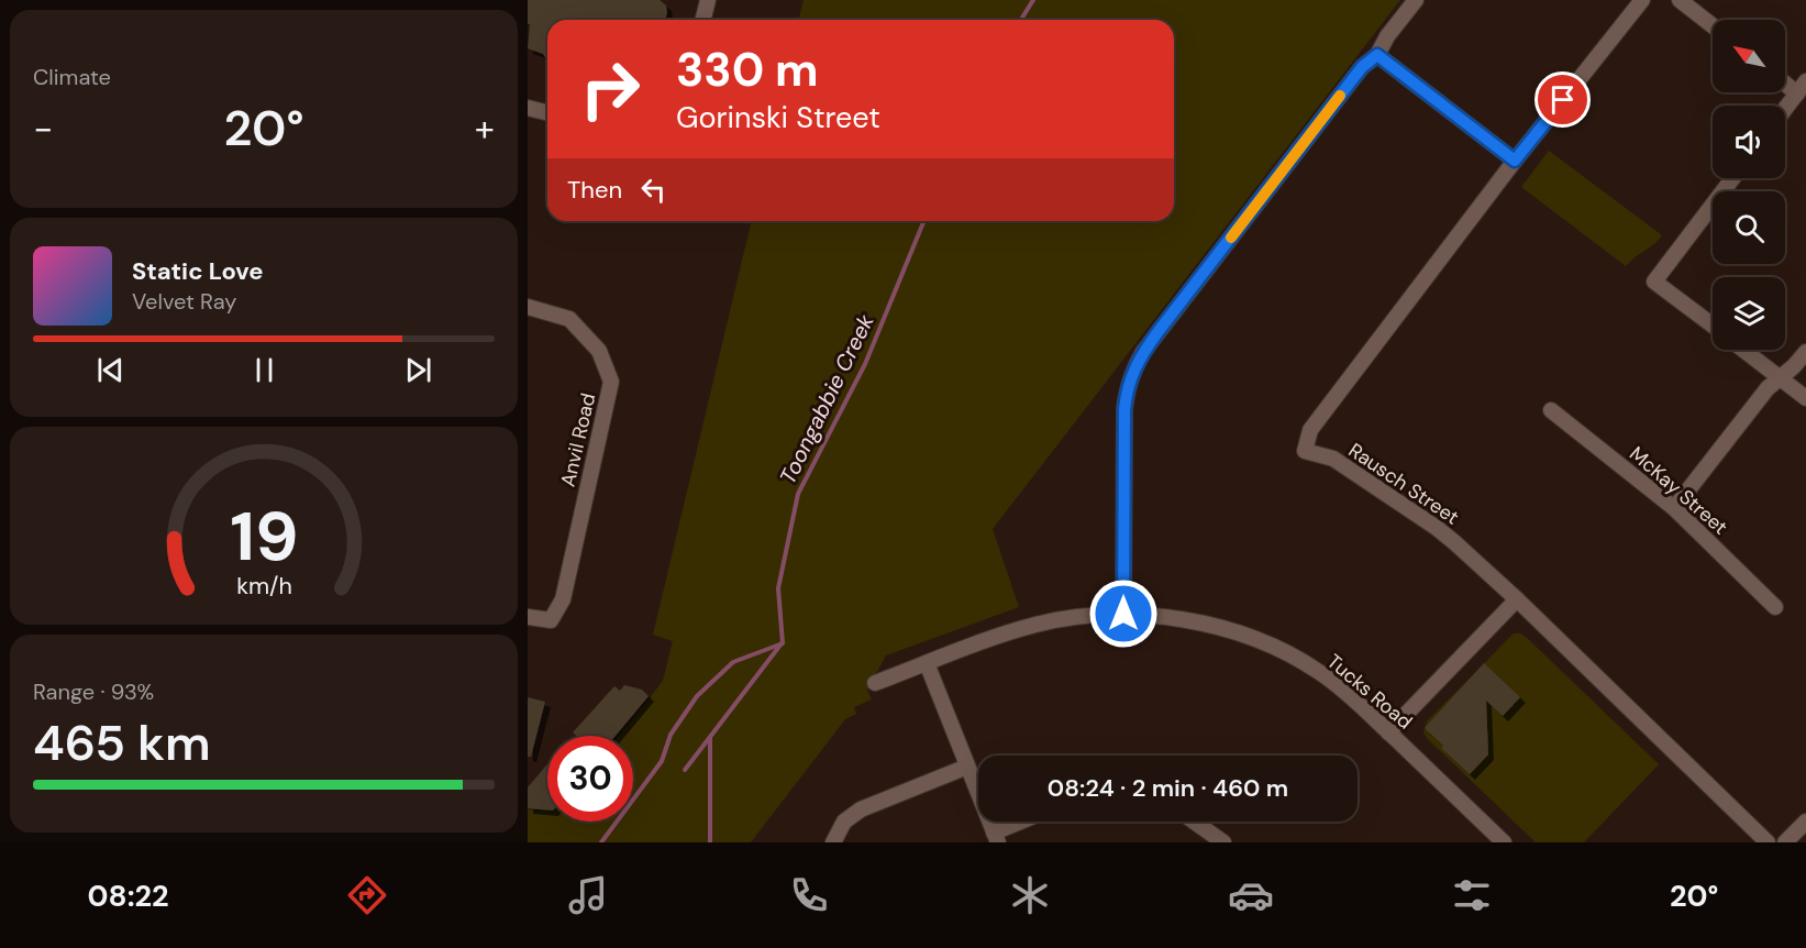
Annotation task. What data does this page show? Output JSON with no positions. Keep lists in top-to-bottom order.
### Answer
{
  "streets": {
    "street": [
      "Anvil Road",
      "Rausch Street",
      "McKay Street",
      "Tucks Road"
    ]
  },
  "water": ["Toongabbie Creek"],
  "north": "top left",
  "page": {
    "tile": [
      "Climate",
      ["Range · 93%", "465 km"]
    ],
    "turn": ["330 m", "Gorinski Street"],
    "heat": ["−", "20°", "+"],
    "then": "Then",
    "song": ["Static Love", "Velvet Ray"],
    "limit": "30",
    "trip": "08:24 · 2 min · 460 m",
    "tabs": ["08:22", "20°"],
    "gauge": ["19", "km/h"]
  }
}
